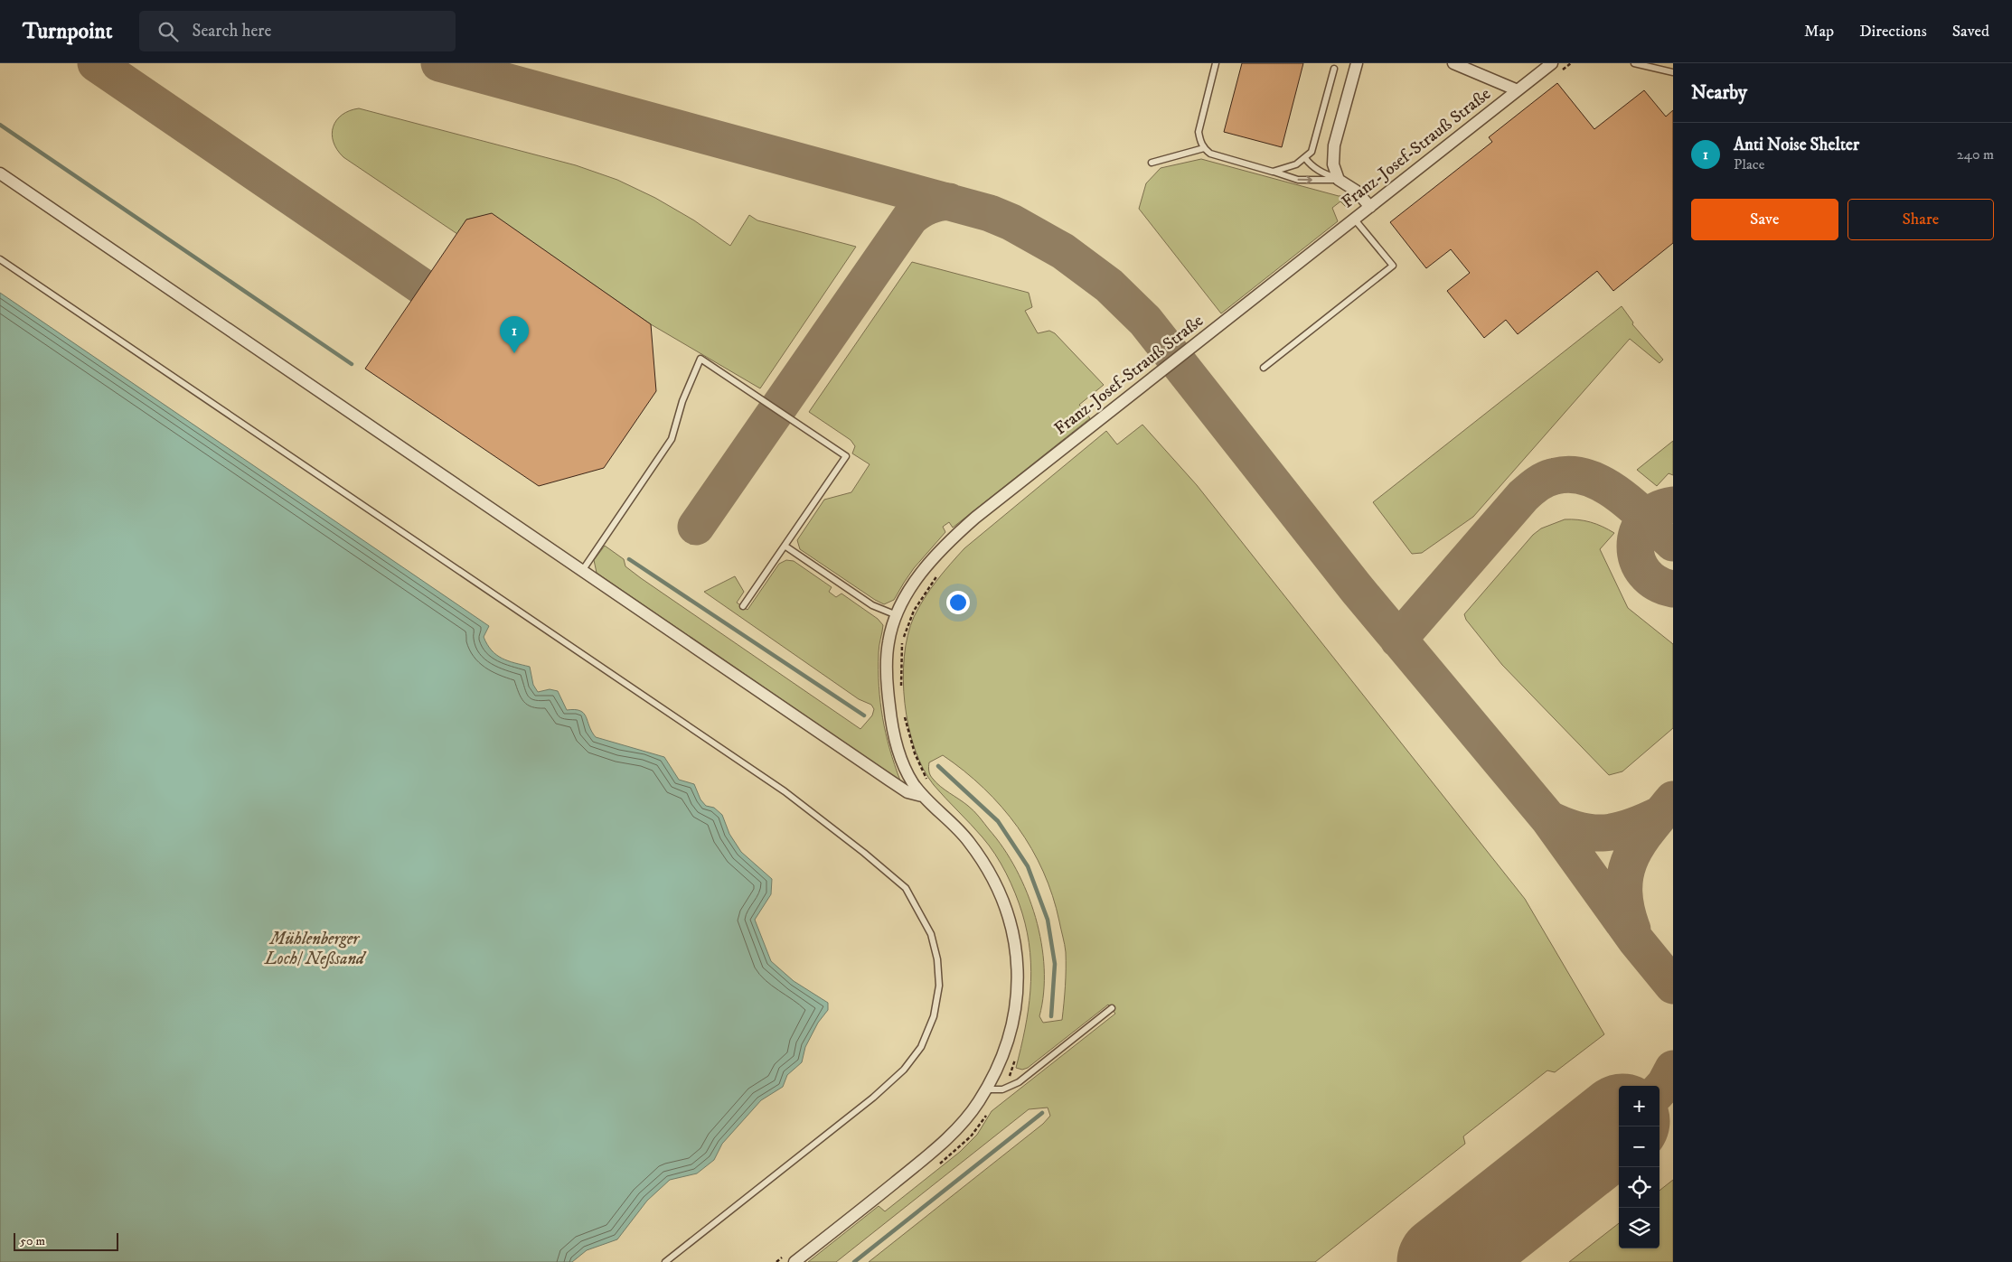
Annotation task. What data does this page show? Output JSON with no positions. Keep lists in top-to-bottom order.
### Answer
{
  "streets": {
    "street": ["Franz-Josef-Strauß Straße"]
  },
  "parks": ["Mühlenberger Loch/ Neßsand"],
  "scale_bar": "50 m",
  "page": {
    "header": "Turnpoint",
    "search": "Search here",
    "nav": ["Map", "Directions", "Saved"],
    "heading": "Nearby",
    "list": [
      {
        "mark": "1",
        "name": "Anti Noise Shelter",
        "note": "Place",
        "value": "240 m"
      }
    ],
    "buttons": ["Save", "Share"],
    "pins": "1",
    "map_buttons": ["+", "−"],
    "scale": "50 m"
  }
}
